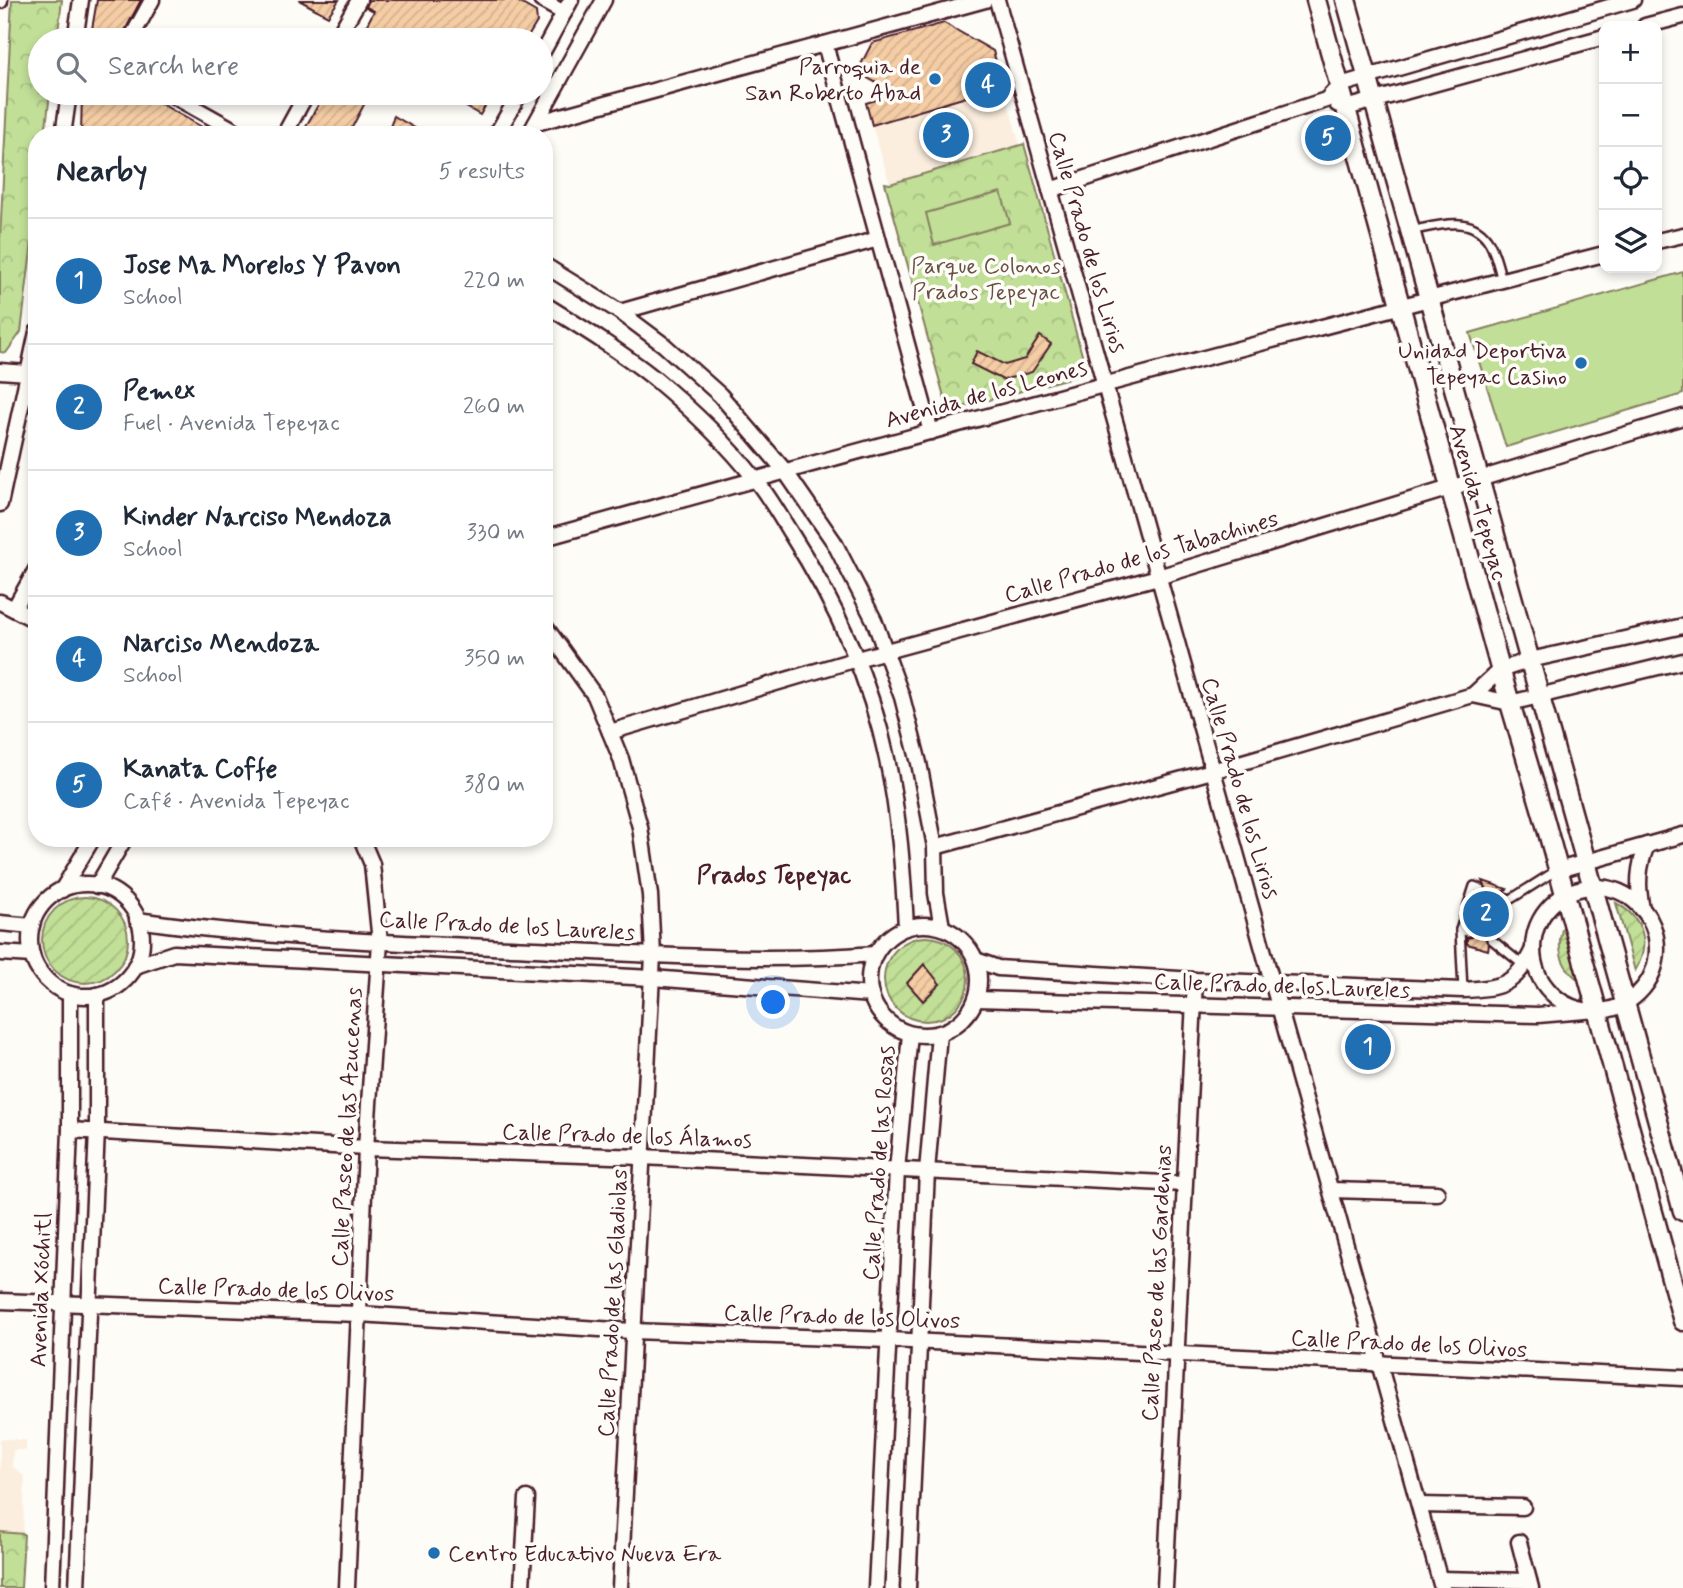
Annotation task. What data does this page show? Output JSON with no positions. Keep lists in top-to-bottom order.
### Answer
{
  "streets": {
    "street": [
      "Calle Prado de los Lirios",
      "Avenida de los Leones",
      "Avenida Tepeyac",
      "Calle Prado de los Tabachines",
      "Calle Prado de los Laureles",
      "Calle Paseo de las Azucenas",
      "Calle Prado de los Álamos",
      "Calle Prado de las Rosas",
      "Calle Paseo de las Gardenias",
      "Calle Prado de los Olivos",
      "Avenida Xóchitl",
      "Calle Prado de las Gladiolas"
    ]
  },
  "crossings": [
    ["Calle Prado de los Lirios", "Avenida de los Leones"],
    ["Calle Prado de los Lirios", "Calle Prado de los Tabachines"],
    ["Calle Prado de los Lirios", "Calle Prado de los Laureles"],
    ["Calle Prado de los Lirios", "Calle Prado de los Olivos"],
    ["Avenida de los Leones", "Avenida Tepeyac"],
    ["Avenida Tepeyac", "Calle Prado de los Tabachines"],
    ["Avenida Tepeyac", "Calle Prado de los Laureles"],
    ["Calle Prado de los Tabachines", "Calle Prado de las Gladiolas"],
    ["Calle Prado de los Laureles", "Calle Paseo de las Azucenas"],
    ["Calle Prado de los Laureles", "Calle Prado de las Rosas"],
    ["Calle Prado de los Laureles", "Calle Paseo de las Gardenias"],
    ["Calle Prado de los Laureles", "Avenida Xóchitl"],
    ["Calle Prado de los Laureles", "Calle Prado de las Gladiolas"],
    ["Calle Paseo de las Azucenas", "Calle Prado de los Álamos"],
    ["Calle Paseo de las Azucenas", "Calle Prado de los Olivos"],
    ["Calle Prado de los Álamos", "Calle Prado de las Rosas"],
    ["Calle Prado de los Álamos", "Calle Paseo de las Gardenias"],
    ["Calle Prado de los Álamos", "Avenida Xóchitl"],
    ["Calle Prado de los Álamos", "Calle Prado de las Gladiolas"],
    ["Calle Prado de las Rosas", "Calle Prado de los Olivos"],
    ["Calle Paseo de las Gardenias", "Calle Prado de los Olivos"],
    ["Calle Prado de los Olivos", "Avenida Xóchitl"],
    ["Calle Prado de los Olivos", "Calle Prado de las Gladiolas"]
  ],
  "districts": ["Prados Tepeyac"],
  "parks": ["Parque Colonos Prados Tepeyac"],
  "places": ["Parroquia de San Roberto Abad", "Unidad Deportiva Tepeyac Casino", "Centro Educativo Nueva Era"],
  "page": {
    "map_buttons": ["+", "−"],
    "search": "Search here",
    "pins": [
      "4",
      "3",
      "5",
      "2",
      "1"
    ],
    "heading": ["Nearby", "5 results"],
    "list": [
      {
        "mark": "1",
        "name": "Jose Ma Morelos Y Pavon",
        "note": "School",
        "value": "220 m"
      },
      {
        "mark": "2",
        "name": "Pemex",
        "note": "Fuel · Avenida Tepeyac",
        "value": "260 m"
      },
      {
        "mark": "3",
        "name": "Kinder Narciso Mendoza",
        "note": "School",
        "value": "330 m"
      },
      {
        "mark": "4",
        "name": "Narciso Mendoza",
        "note": "School",
        "value": "350 m"
      },
      {
        "mark": "5",
        "name": "Kanata Coffe",
        "note": "Café · Avenida Tepeyac",
        "value": "380 m"
      }
    ]
  }
}
